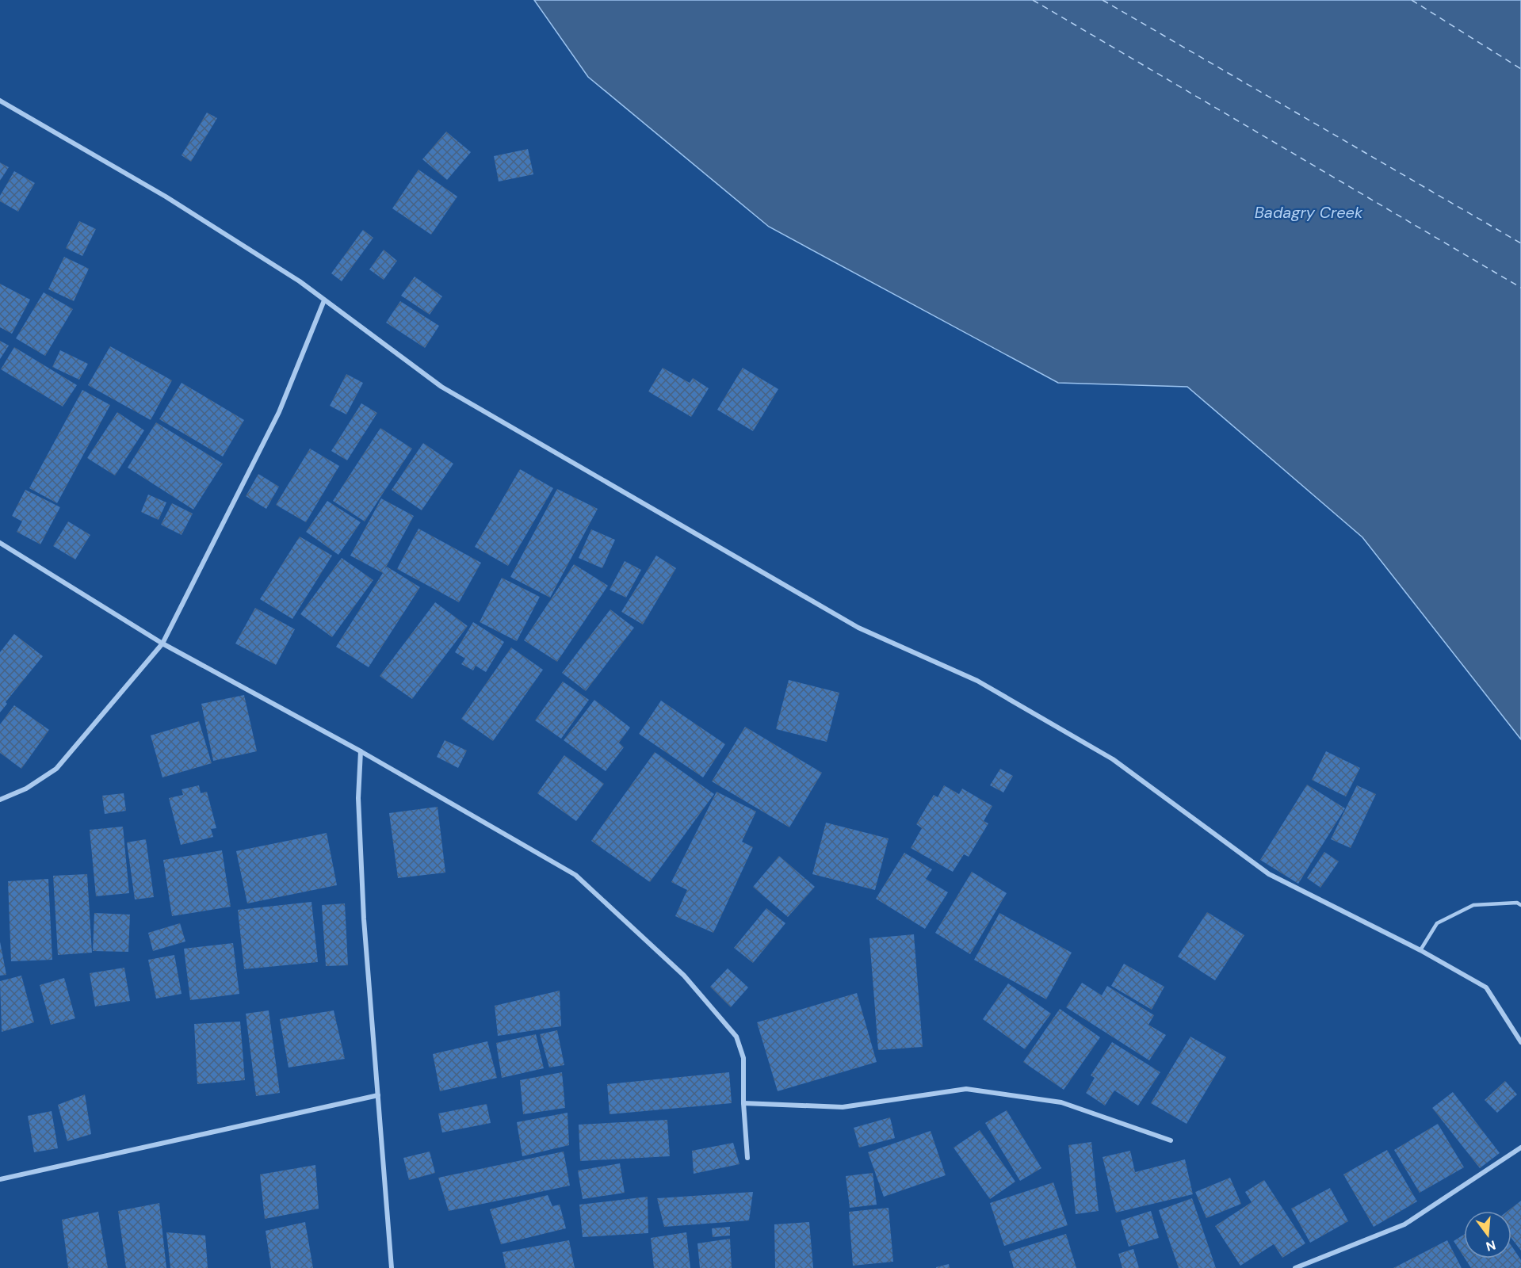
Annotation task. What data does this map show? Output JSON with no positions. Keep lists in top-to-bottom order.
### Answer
{
  "water": ["Badagry Creek"],
  "north": "bottom"
}
